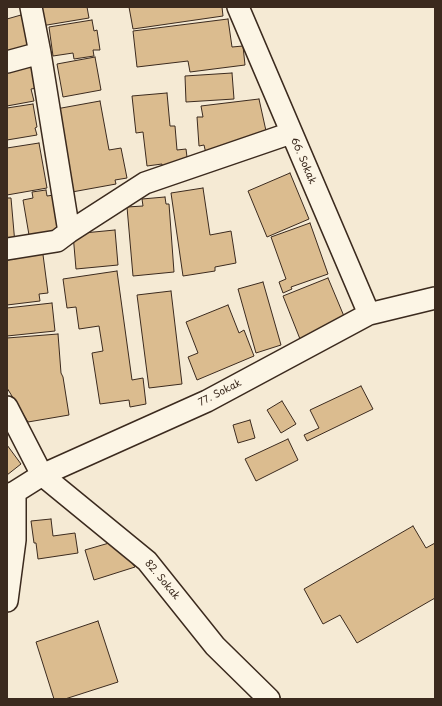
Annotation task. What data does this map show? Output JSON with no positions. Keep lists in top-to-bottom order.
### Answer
{
  "streets": {
    "street": ["66. Sokak", "77. Sokak", "82. Sokak"]
  },
  "crossings": [
    ["66. Sokak", "77. Sokak"],
    ["77. Sokak", "82. Sokak"]
  ]
}
